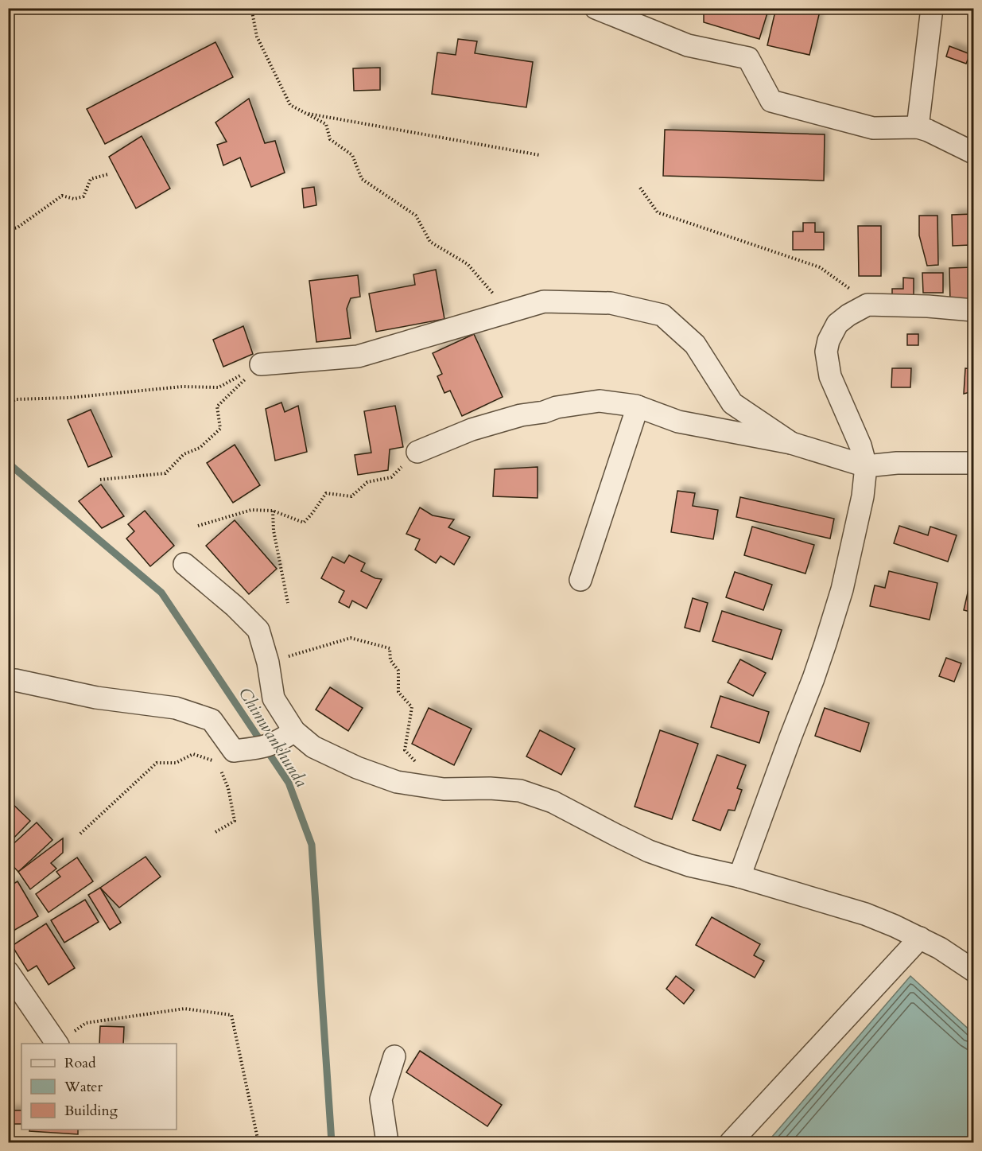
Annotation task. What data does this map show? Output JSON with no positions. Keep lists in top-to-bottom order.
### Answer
{
  "water": ["Chimwankhunda"],
  "legend": ["Road", "Water", "Building"]
}
